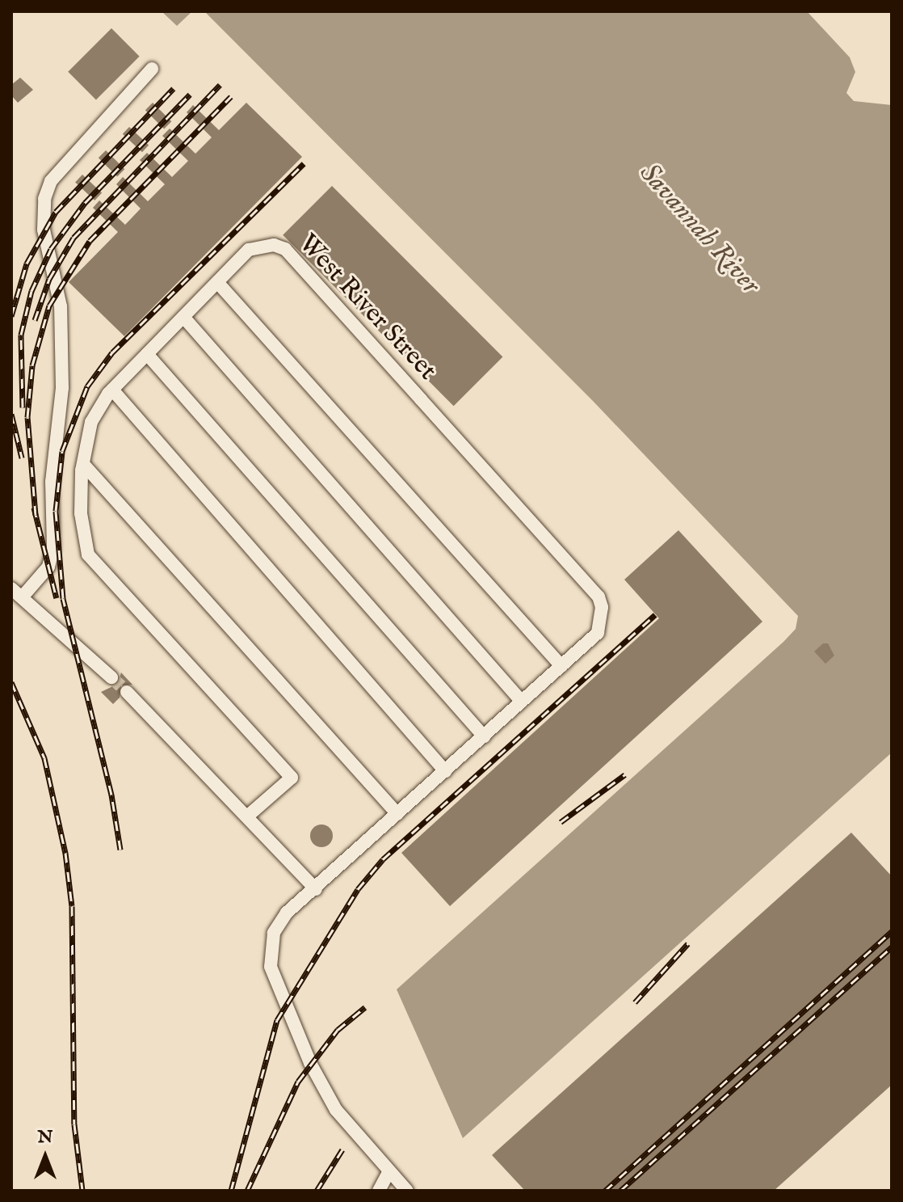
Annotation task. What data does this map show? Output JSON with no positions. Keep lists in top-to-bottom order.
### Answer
{
  "streets": {
    "lane": ["West River Street"]
  },
  "water": ["Savannah River"],
  "north": "top"
}
